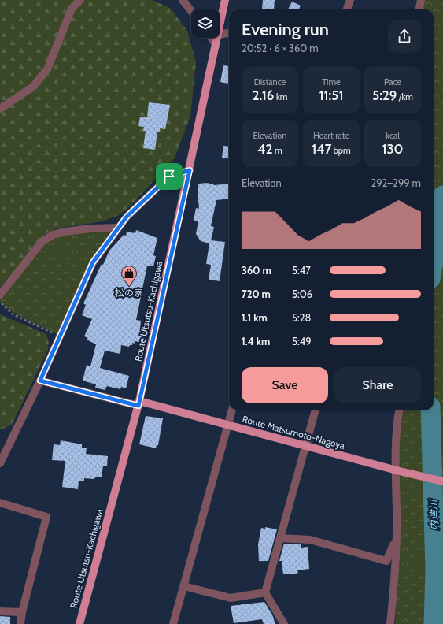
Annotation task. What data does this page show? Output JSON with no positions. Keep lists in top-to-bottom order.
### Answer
{
  "streets": {
    "main road": ["Route Utsutsu-Kachigawa", "Route Matsumoto-Nagoya"]
  },
  "crossings": [
    ["Route Utsutsu-Kachigawa", "Route Matsumoto-Nagoya"]
  ],
  "water": ["内津川"],
  "places": {
    "shop": ["松の家"]
  },
  "page": {
    "heading": ["Evening run", "20:52 · 6 × 360 m"],
    "stats": [
      ["Distance", "2.16 km"],
      ["Time", "11:51"],
      ["Pace", "5:29 /km"],
      ["Elevation", "42 m"],
      ["Heart rate", "147 bpm"],
      ["kcal", "130"]
    ],
    "chart": ["Elevation", "292–299 m"],
    "list": [
      {
        "name": "360 m",
        "note": "5:47"
      },
      {
        "name": "720 m",
        "note": "5:06"
      },
      {
        "name": "1.1 km",
        "note": "5:28"
      },
      {
        "name": "1.4 km",
        "note": "5:49"
      }
    ],
    "buttons": ["Save", "Share"]
  }
}
